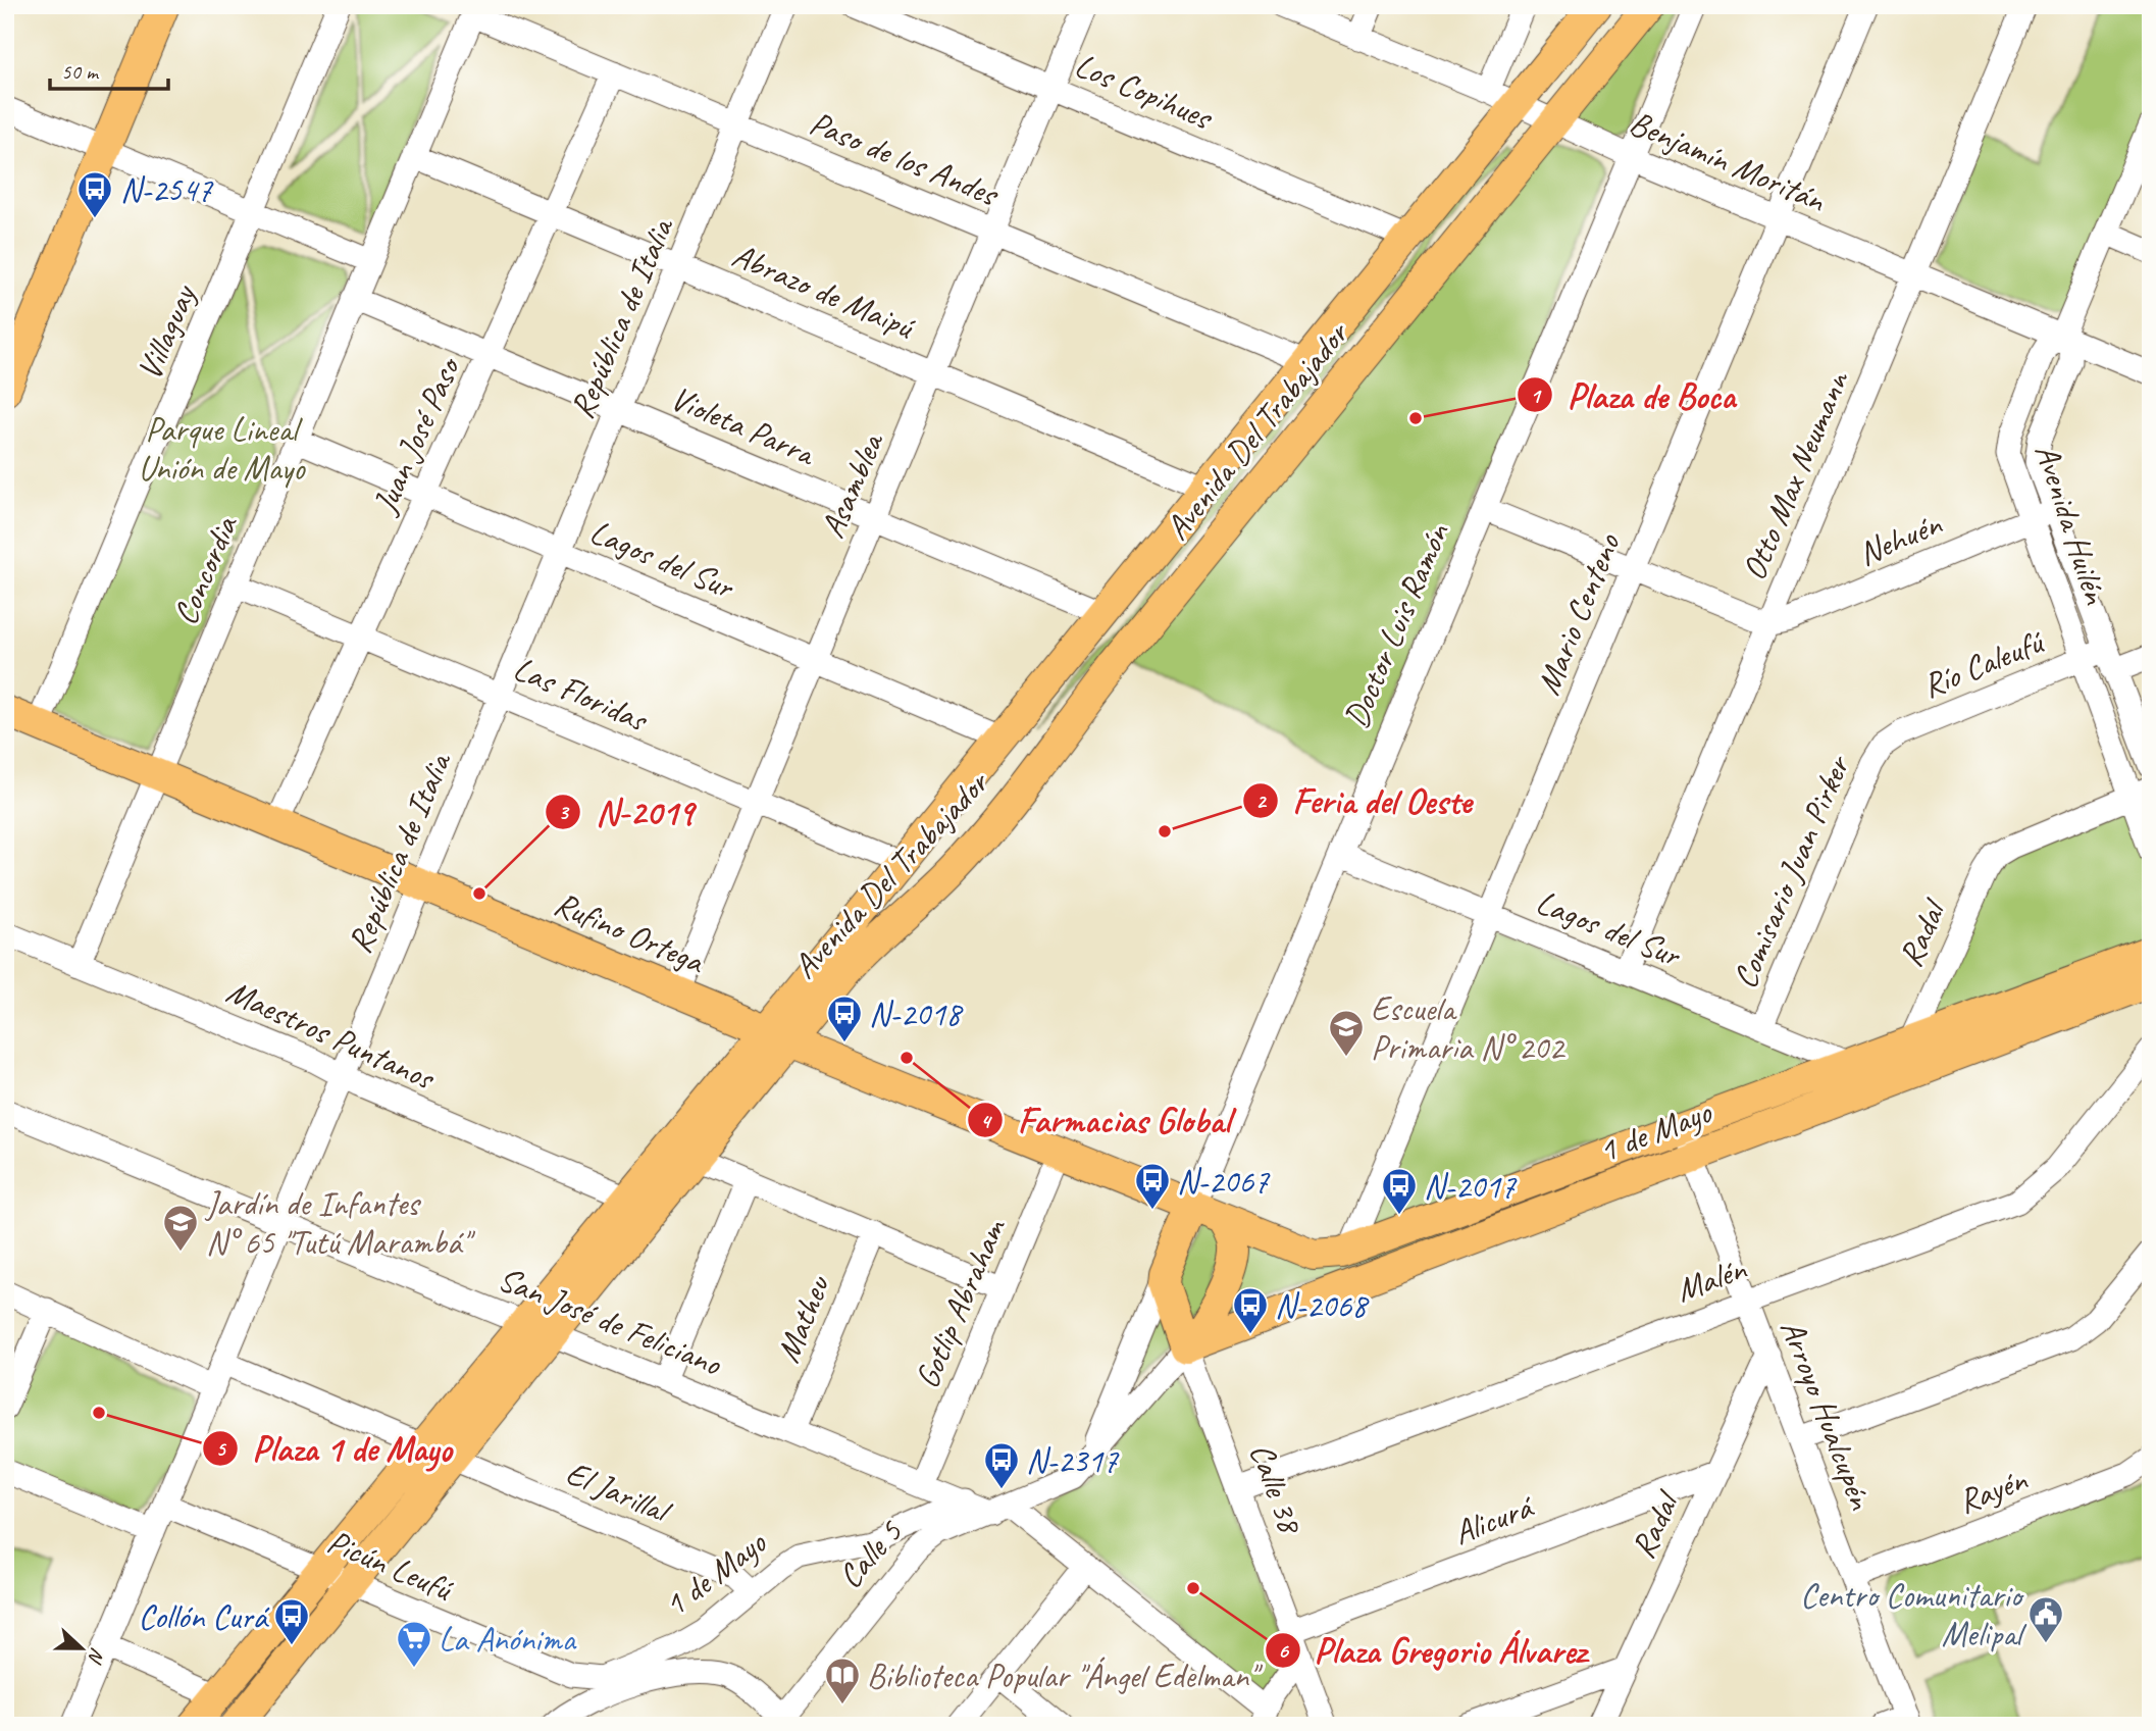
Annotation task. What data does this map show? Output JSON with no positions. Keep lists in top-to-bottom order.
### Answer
{
  "streets": {
    "main road": [
      "Avenida Del Trabajador",
      "Doctor Luis Ramón",
      "Rufino Ortega",
      "1 de Mayo",
      "Calle 38",
      "Calle 5"
    ],
    "street": [
      "Los Copihues",
      "Paso de los Andes",
      "Benjamín Moritán",
      "Abrazo de Maipú",
      "República de Italia",
      "Villaguay",
      "Violeta Parra",
      "Juan José Paso",
      "Otto Max Neumann",
      "Asamblea",
      "Avenida Huilén",
      "Nehuén",
      "Lagos del Sur",
      "Concordia",
      "Mario Centeno",
      "Río Caleufú",
      "Las Floridas",
      "Comisario Juan Pirker",
      "Radal",
      "Maestros Puntanos",
      "Malén",
      "Gotlip Abraham",
      "Matheu",
      "San José de Feliciano",
      "Arroyo Hualcupén",
      "Rayén",
      "El Jarillal",
      "Alicurá",
      "Picún Leufú"
    ]
  },
  "crossings": [
    ["Los Copihues", "Avenida Del Trabajador"],
    ["Los Copihues", "Asamblea"],
    ["Paso de los Andes", "República de Italia"],
    ["Paso de los Andes", "Avenida Del Trabajador"],
    ["Paso de los Andes", "Juan José Paso"],
    ["Paso de los Andes", "Asamblea"],
    ["Paso de los Andes", "Concordia"],
    ["Benjamín Moritán", "Avenida Del Trabajador"],
    ["Benjamín Moritán", "Otto Max Neumann"],
    ["Benjamín Moritán", "Avenida Huilén"],
    ["Benjamín Moritán", "Mario Centeno"],
    ["Benjamín Moritán", "Doctor Luis Ramón"],
    ["Abrazo de Maipú", "República de Italia"],
    ["Abrazo de Maipú", "Avenida Del Trabajador"],
    ["Abrazo de Maipú", "Juan José Paso"],
    ["Abrazo de Maipú", "Asamblea"],
    ["Abrazo de Maipú", "Concordia"],
    ["República de Italia", "Violeta Parra"],
    ["República de Italia", "Lagos del Sur"],
    ["República de Italia", "Las Floridas"],
    ["República de Italia", "Rufino Ortega"],
    ["República de Italia", "Maestros Puntanos"],
    ["República de Italia", "San José de Feliciano"],
    ["República de Italia", "Picún Leufú"],
    ["Villaguay", "Rufino Ortega"],
    ["Violeta Parra", "Avenida Del Trabajador"],
    ["Violeta Parra", "Juan José Paso"],
    ["Violeta Parra", "Asamblea"],
    ["Violeta Parra", "Concordia"],
    ["Avenida Del Trabajador", "Lagos del Sur"],
    ["Avenida Del Trabajador", "Las Floridas"],
    ["Avenida Del Trabajador", "Rufino Ortega"],
    ["Avenida Del Trabajador", "Maestros Puntanos"],
    ["Avenida Del Trabajador", "San José de Feliciano"],
    ["Avenida Del Trabajador", "El Jarillal"],
    ["Avenida Del Trabajador", "Picún Leufú"],
    ["Juan José Paso", "Lagos del Sur"],
    ["Juan José Paso", "Las Floridas"],
    ["Juan José Paso", "Rufino Ortega"],
    ["Otto Max Neumann", "Nehuén"],
    ["Otto Max Neumann", "Lagos del Sur"],
    ["Asamblea", "Lagos del Sur"],
    ["Asamblea", "Las Floridas"],
    ["Asamblea", "Rufino Ortega"],
    ["Avenida Huilén", "Nehuén"],
    ["Avenida Huilén", "Río Caleufú"],
    ["Avenida Huilén", "Radal"],
    ["Lagos del Sur", "Concordia"],
    ["Lagos del Sur", "Mario Centeno"],
    ["Lagos del Sur", "Doctor Luis Ramón"],
    ["Lagos del Sur", "Comisario Juan Pirker"],
    ["Lagos del Sur", "1 de Mayo"],
    ["Concordia", "Las Floridas"],
    ["Concordia", "Rufino Ortega"],
    ["Concordia", "Maestros Puntanos"],
    ["Mario Centeno", "1 de Mayo"],
    ["Doctor Luis Ramón", "Rufino Ortega"],
    ["Doctor Luis Ramón", "Calle 38"],
    ["Doctor Luis Ramón", "Calle 5"],
    ["Río Caleufú", "Comisario Juan Pirker"],
    ["Rufino Ortega", "1 de Mayo"],
    ["Rufino Ortega", "Gotlip Abraham"],
    ["Rufino Ortega", "Calle 5"],
    ["Radal", "1 de Mayo"],
    ["Radal", "Arroyo Hualcupén"],
    ["Radal", "Alicurá"],
    ["1 de Mayo", "San José de Feliciano"],
    ["1 de Mayo", "Arroyo Hualcupén"],
    ["1 de Mayo", "Calle 38"],
    ["1 de Mayo", "El Jarillal"],
    ["1 de Mayo", "Calle 5"],
    ["1 de Mayo", "Picún Leufú"],
    ["Malén", "Arroyo Hualcupén"],
    ["Malén", "Calle 38"],
    ["Gotlip Abraham", "San José de Feliciano"],
    ["Matheu", "San José de Feliciano"],
    ["San José de Feliciano", "Calle 5"],
    ["Arroyo Hualcupén", "Rayén"],
    ["Calle 38", "Alicurá"],
    ["Calle 38", "Calle 5"]
  ],
  "parks": ["Parque Lineal Unión de Mayo"],
  "places": {
    "bus stop": [
      "N-2547",
      "N-2018",
      "N-2067",
      "N-2017",
      "N-2068",
      "N-2317",
      "Collón Curá"
    ],
    "other": [
      "Plaza de Boca",
      "Feria del Oeste",
      "N-2019",
      "Farmacias Global",
      "Plaza 1 de Mayo",
      "Plaza Gregorio Álvarez"
    ],
    "school or university": ["Escuela Primaria N° 202", "Jardín de Infantes N° 65 \"Tutú Marambá\""],
    "public building": ["Centro Comunitario Melipal"],
    "supermarket": ["La Anónima"],
    "library": ["Biblioteca Popular \"Ángel Edelman\""]
  },
  "scale_bar": "50 m",
  "north": "right"
}
